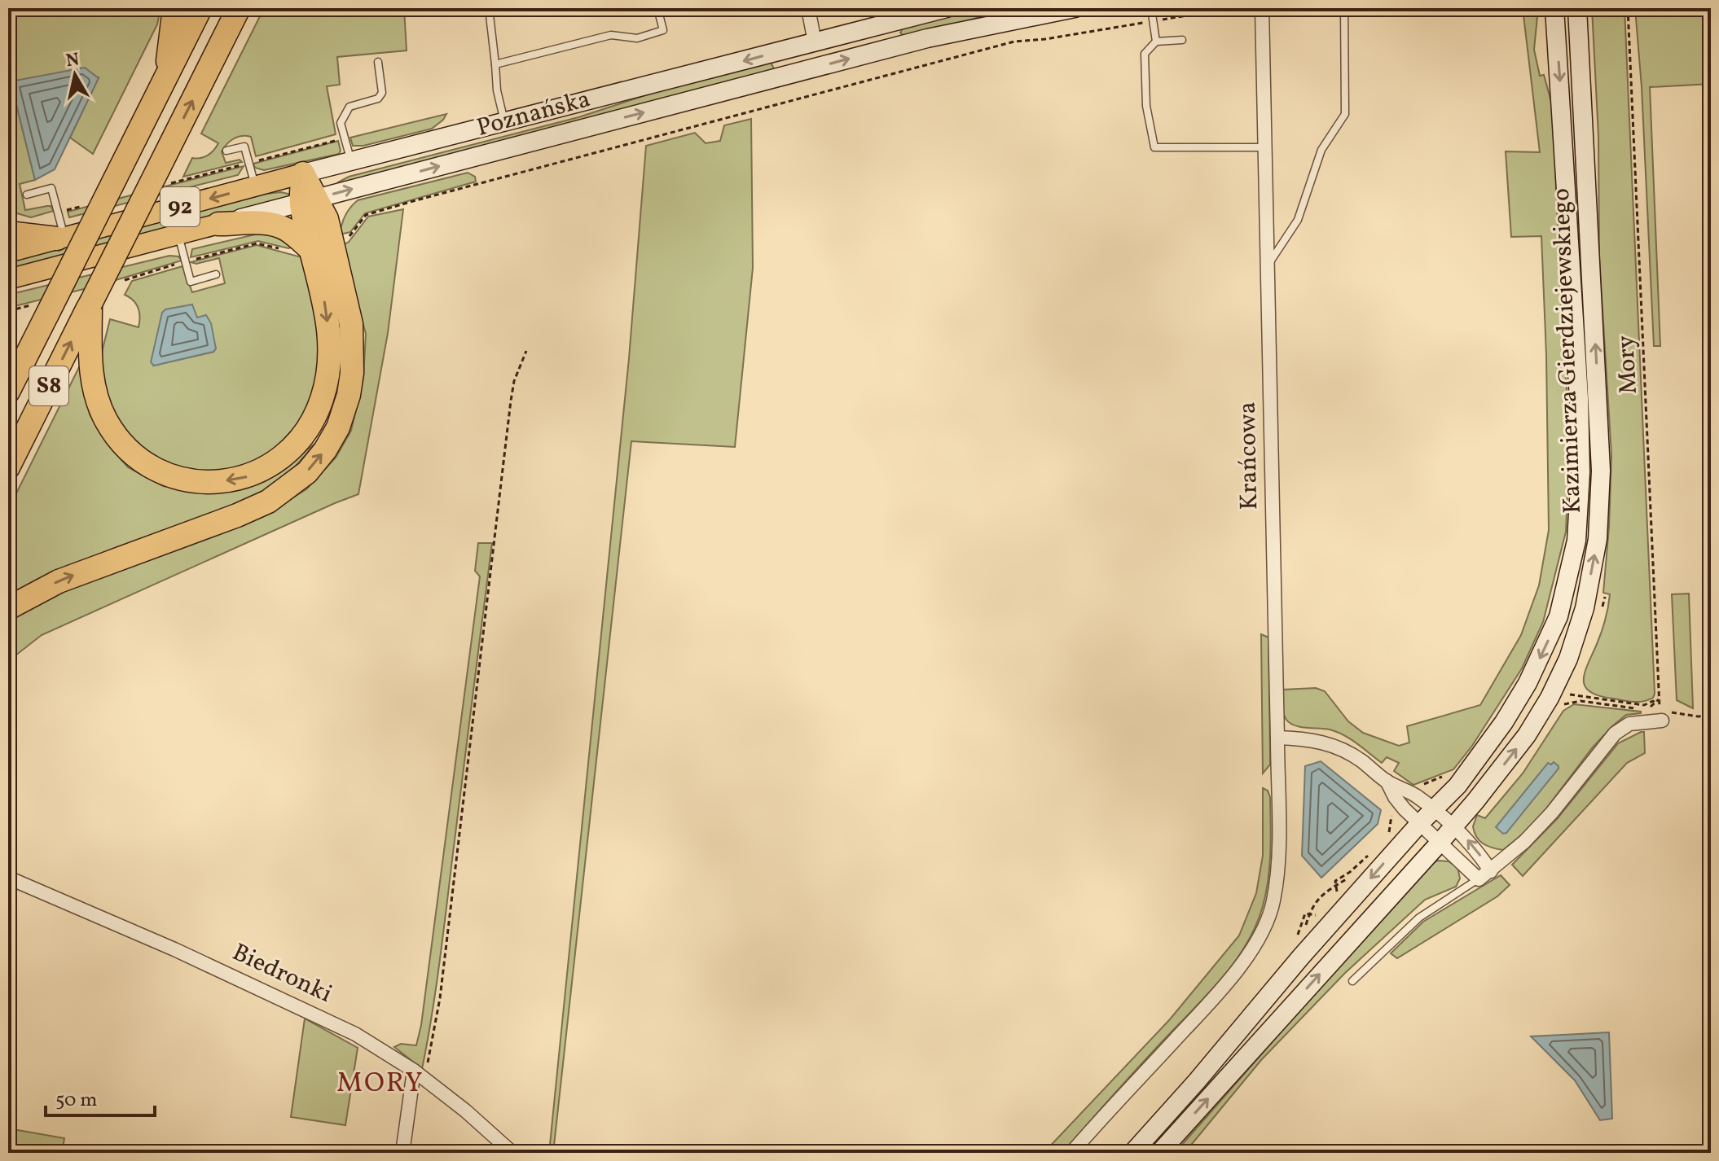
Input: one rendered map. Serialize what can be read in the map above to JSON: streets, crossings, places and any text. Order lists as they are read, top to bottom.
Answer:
{
  "streets": {
    "highway": ["S8"],
    "main road": ["Poznańska", "92"],
    "street": ["Kazimierza Gierdziejewskiego", "Krańcowa", "Biedronki"],
    "path": ["Mory"]
  },
  "districts": ["MORY"],
  "scale_bar": "50 m",
  "north": "top"
}
